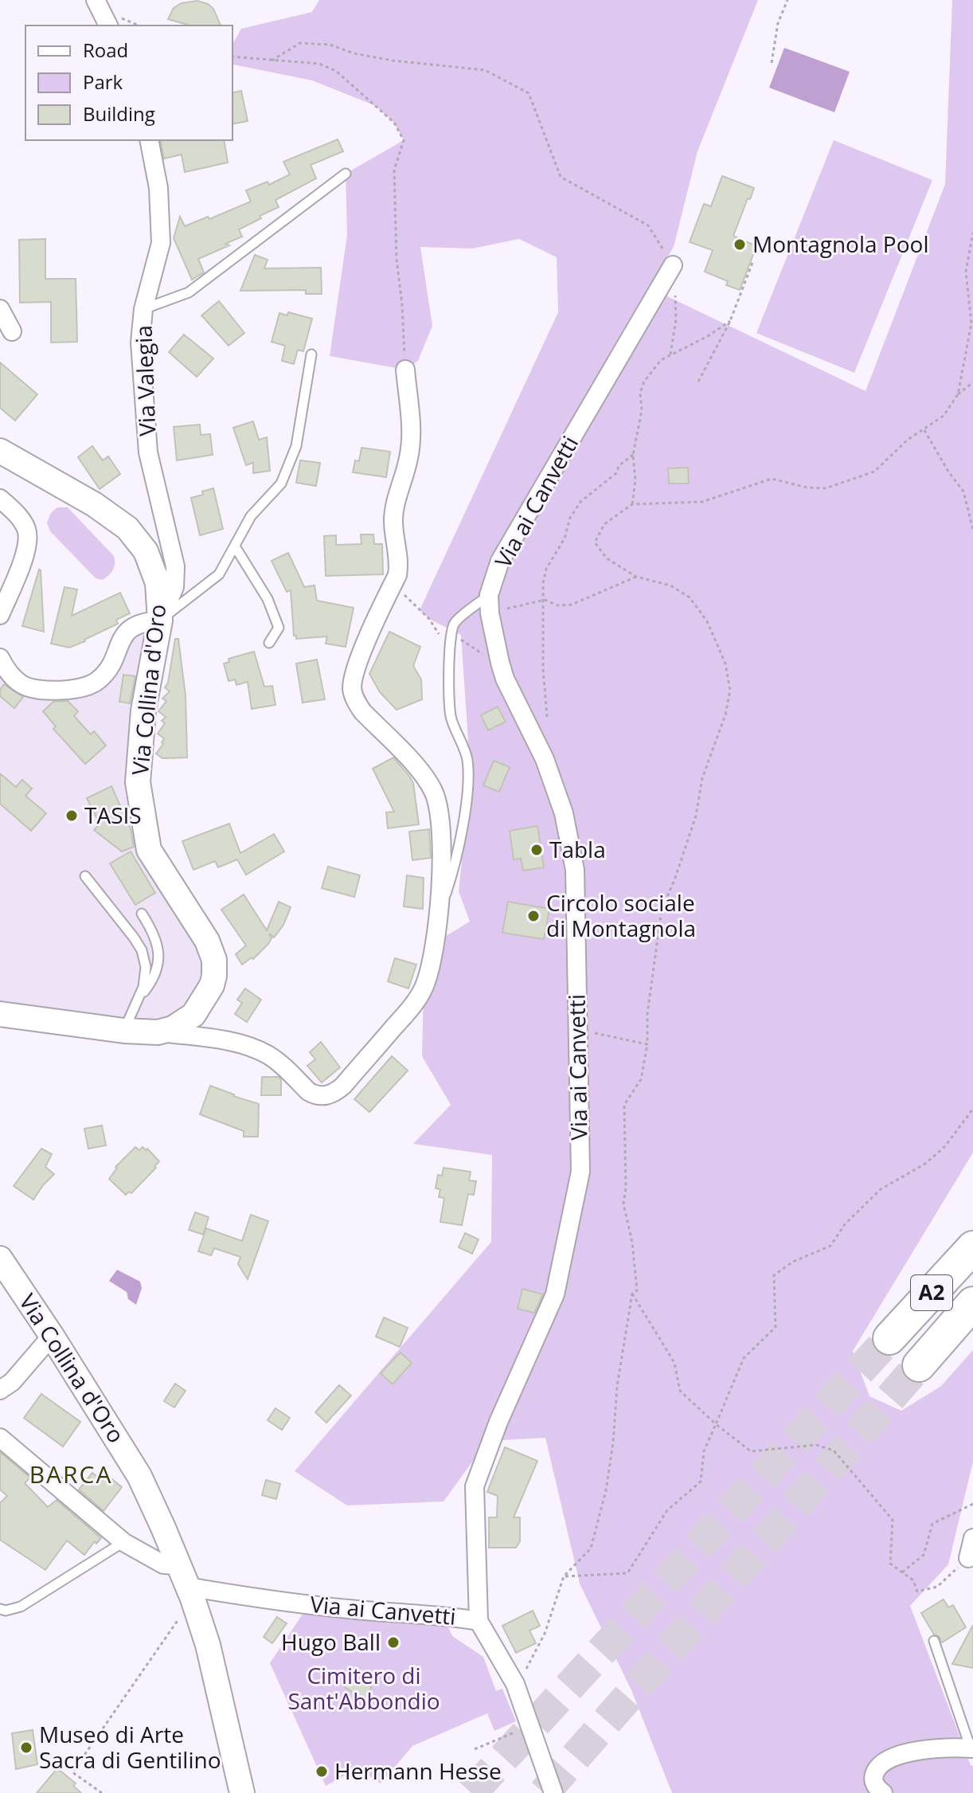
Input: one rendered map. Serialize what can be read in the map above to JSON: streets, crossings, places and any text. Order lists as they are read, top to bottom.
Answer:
{
  "streets": {
    "highway": ["A2"],
    "street": ["Via Valegia", "Via ai Canvetti", "Via Collina d'Oro"]
  },
  "crossings": [
    ["Via Valegia", "Via Collina d'Oro"],
    ["Via ai Canvetti", "Via Collina d'Oro"]
  ],
  "districts": ["BARCA"],
  "parks": ["Cimitero di Sant'Abbondio"],
  "places": [
    "Montagnola Pool",
    "TASIS",
    "Tabla",
    "Circolo sociale di Montagnola",
    "Hugo Ball",
    "Museo di Arte Sacra di Gentilino",
    "Hermann Hesse"
  ],
  "legend": ["Road", "Park", "Building"]
}
